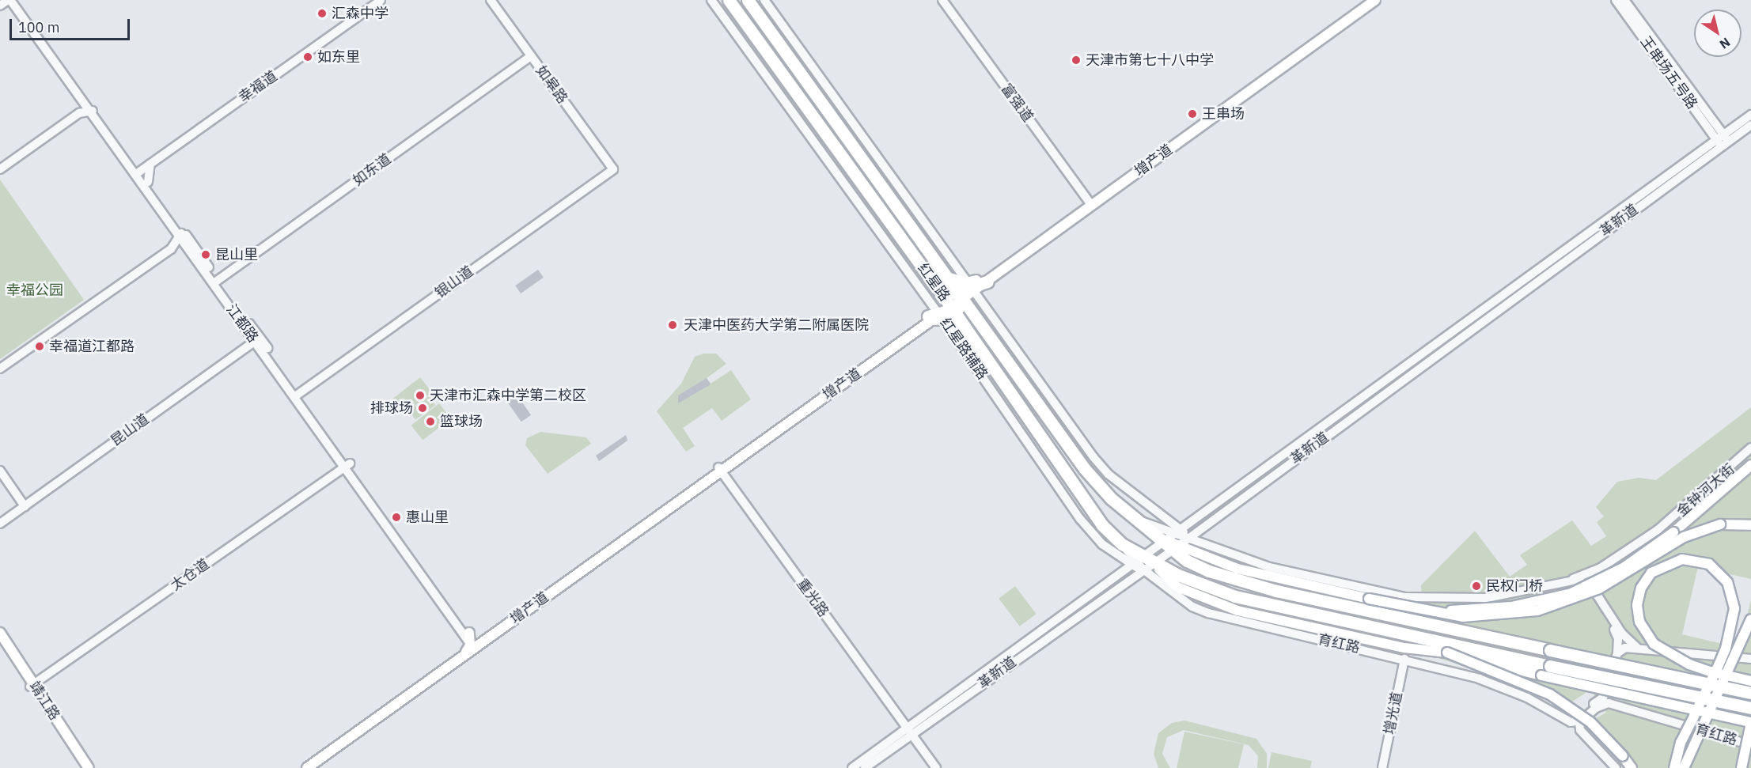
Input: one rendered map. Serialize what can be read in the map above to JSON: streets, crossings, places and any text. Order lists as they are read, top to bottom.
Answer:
{
  "streets": {
    "highway": ["红星路", "育红路"],
    "main road": ["增产道", "靖江路"],
    "street": [
      "王串场五号路",
      "如皋路",
      "幸福道",
      "富强道",
      "如东道",
      "革新道",
      "银山道",
      "江都路",
      "红星路辅路",
      "昆山道",
      "金钟河大街",
      "太仓道",
      "重光路",
      "增光道"
    ]
  },
  "crossings": [
    ["王串场五号路", "革新道"],
    ["如皋路", "如东道"],
    ["如皋路", "银山道"],
    ["幸福道", "江都路"],
    ["富强道", "增产道"],
    ["增产道", "红星路"],
    ["增产道", "江都路"],
    ["增产道", "红星路辅路"],
    ["增产道", "重光路"],
    ["如东道", "江都路"],
    ["革新道", "红星路"],
    ["革新道", "红星路辅路"],
    ["革新道", "重光路"],
    ["革新道", "育红路"],
    ["银山道", "江都路"],
    ["红星路", "红星路辅路"],
    ["红星路", "育红路"],
    ["江都路", "昆山道"],
    ["江都路", "太仓道"],
    ["红星路辅路", "育红路"],
    ["太仓道", "靖江路"],
    ["育红路", "增光道"]
  ],
  "parks": ["幸福公园"],
  "places": [
    "汇森中学",
    "如东里",
    "天津市第七十八中学",
    "王串场",
    "昆山里",
    "天津中医药大学第二附属医院",
    "幸福道江都路",
    "天津市汇森中学第二校区",
    "排球场",
    "篮球场",
    "惠山里",
    "民权门桥"
  ],
  "scale_bar": "100 m",
  "north": "bottom right"
}
